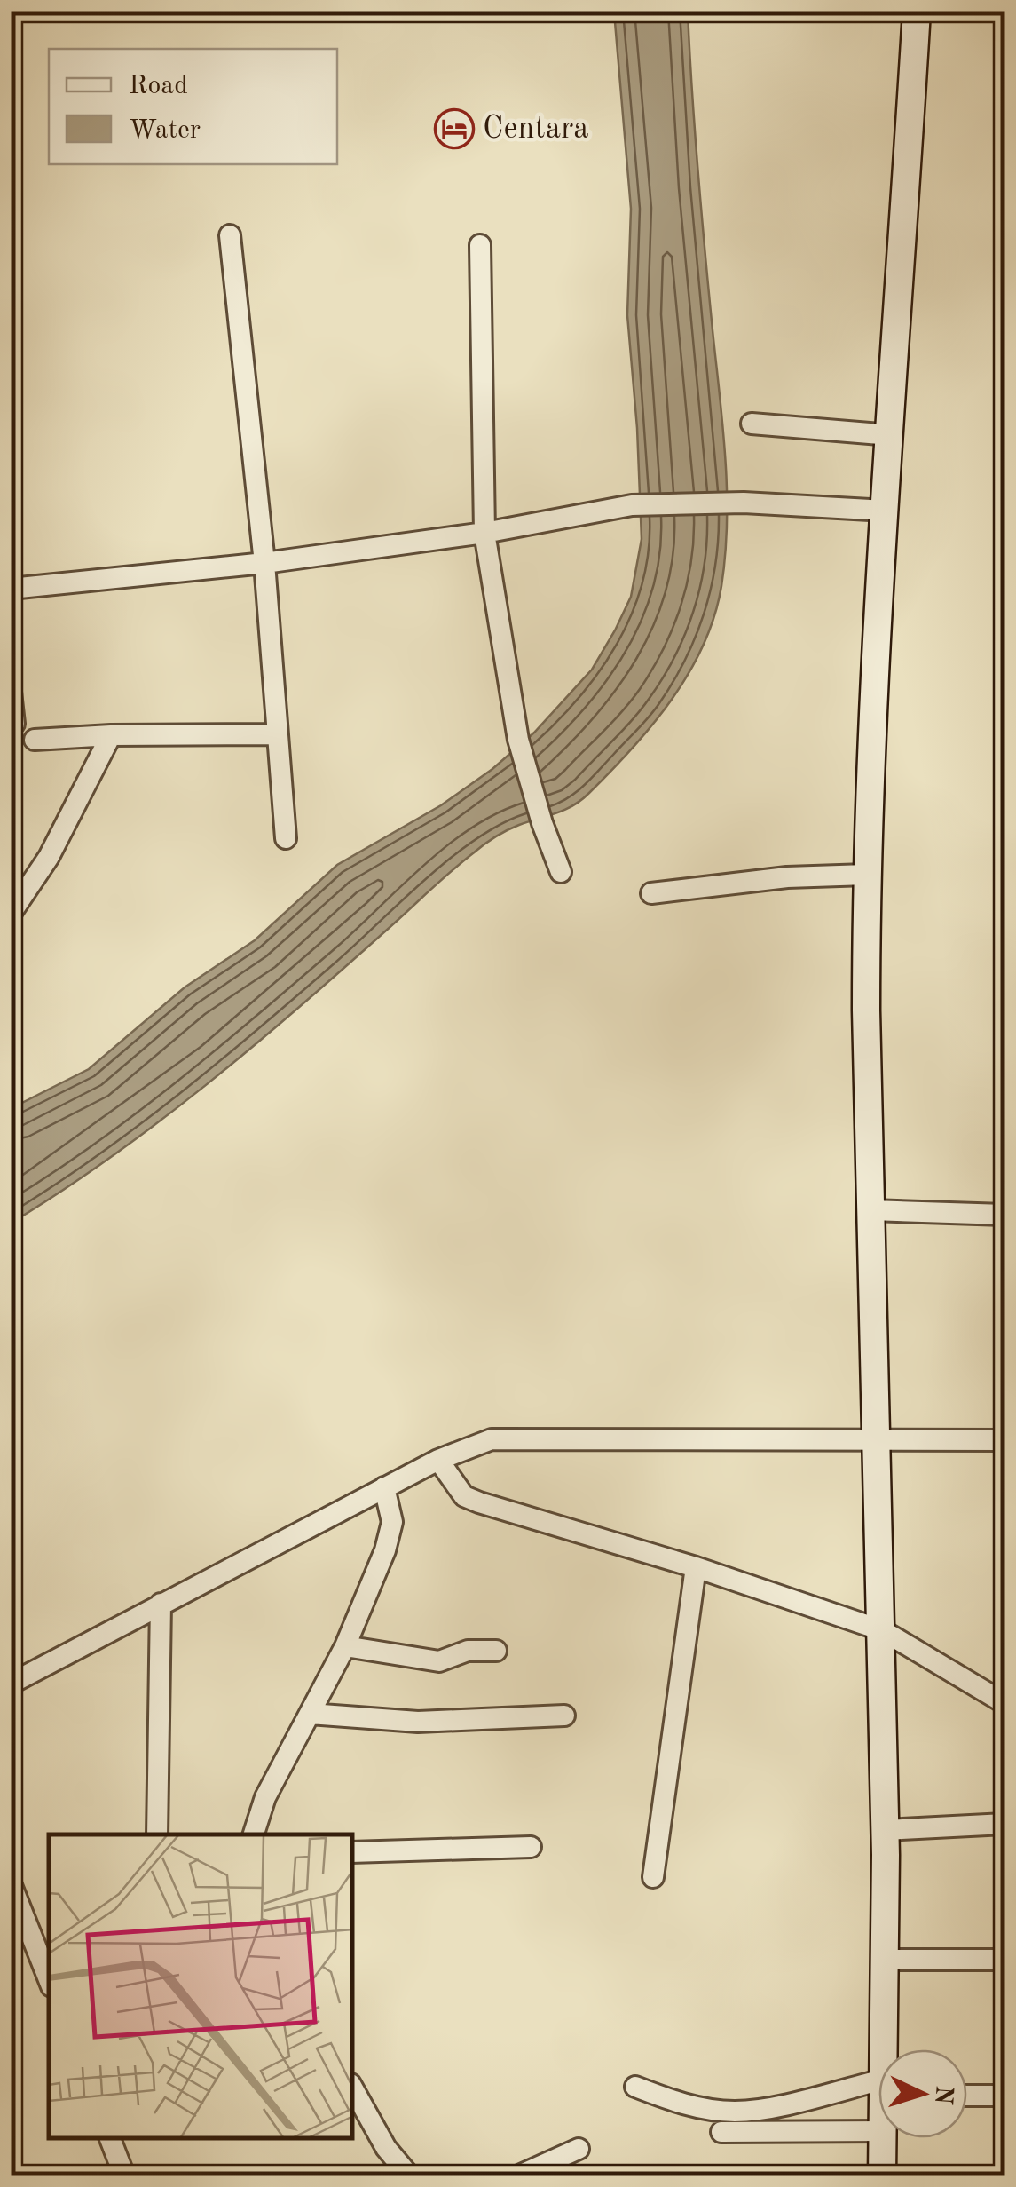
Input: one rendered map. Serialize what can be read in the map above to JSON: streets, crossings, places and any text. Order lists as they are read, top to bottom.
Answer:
{
  "places": {
    "hotel": ["Centara"]
  },
  "legend": ["Road", "Water"],
  "north": "right"
}
